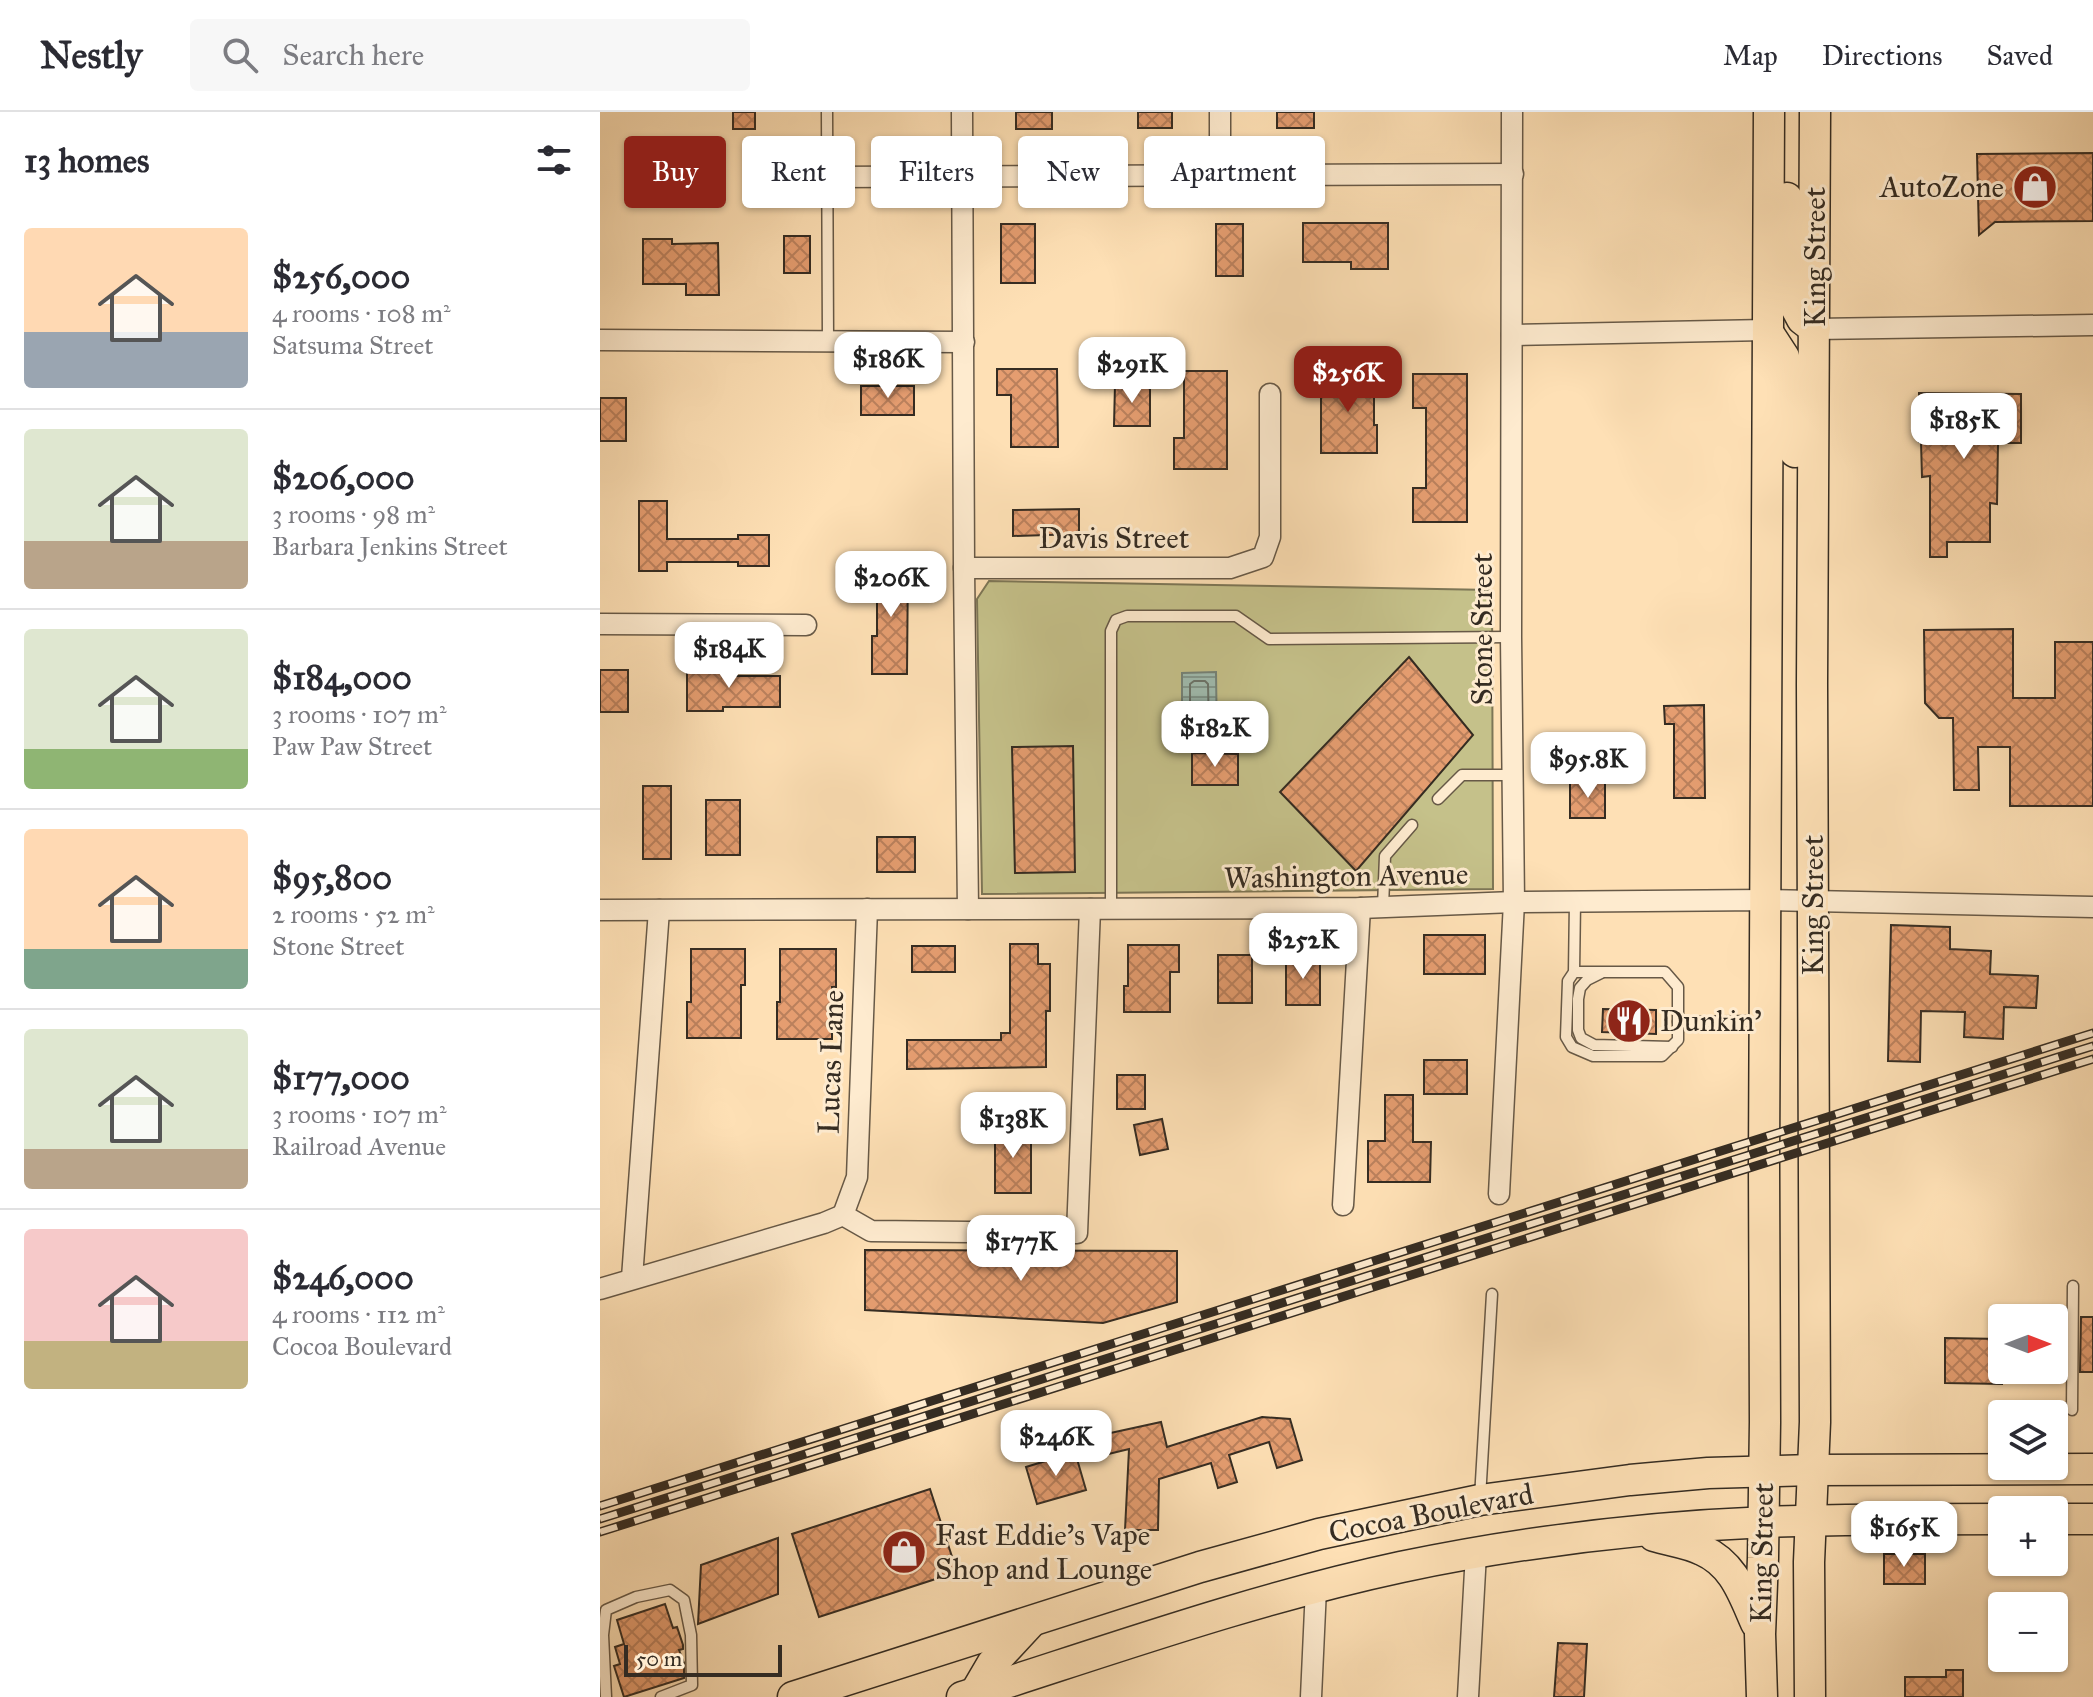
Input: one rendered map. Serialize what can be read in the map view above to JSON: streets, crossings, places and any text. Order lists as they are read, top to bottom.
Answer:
{
  "streets": {
    "main road": ["King Street", "Cocoa Boulevard"],
    "street": [
      "Davis Street",
      "Stone Street",
      "Washington Avenue",
      "Lucas Lane"
    ]
  },
  "crossings": [
    ["King Street", "Washington Avenue"],
    ["King Street", "Cocoa Boulevard"],
    ["Stone Street", "Washington Avenue"],
    ["Washington Avenue", "Lucas Lane"]
  ],
  "places": {
    "shop": ["AutoZone", "Fast Eddie's Vape Shop and Lounge"],
    "restaurant": ["Dunkin'"]
  },
  "scale_bar": "50 m",
  "north": "right",
  "page": {
    "header": "Nestly",
    "search": "Search here",
    "nav": ["Map", "Directions", "Saved"],
    "heading": "13 homes",
    "chip": [
      "Buy",
      "Rent",
      "Filters",
      "New",
      "Apartment"
    ],
    "list": [
      {
        "name": "$256,000",
        "note": "4 rooms · 108 m² · Satsuma Street"
      },
      {
        "name": "$206,000",
        "note": "3 rooms · 98 m² · Barbara Jenkins Street"
      },
      {
        "name": "$184,000",
        "note": "3 rooms · 107 m² · Paw Paw Street"
      },
      {
        "name": "$95,800",
        "note": "2 rooms · 52 m² · Stone Street"
      },
      {
        "name": "$177,000",
        "note": "3 rooms · 107 m² · Railroad Avenue"
      },
      {
        "name": "$246,000",
        "note": "4 rooms · 112 m² · Cocoa Boulevard"
      }
    ],
    "price": [
      "$186K",
      "$291K",
      "$256K",
      "$185K",
      "$206K",
      "$184K",
      "$182K",
      "$95.8K",
      "$252K",
      "$138K",
      "$177K",
      "$246K",
      "$165K"
    ],
    "map_buttons": ["+", "−"],
    "scale": "50 m"
  }
}
